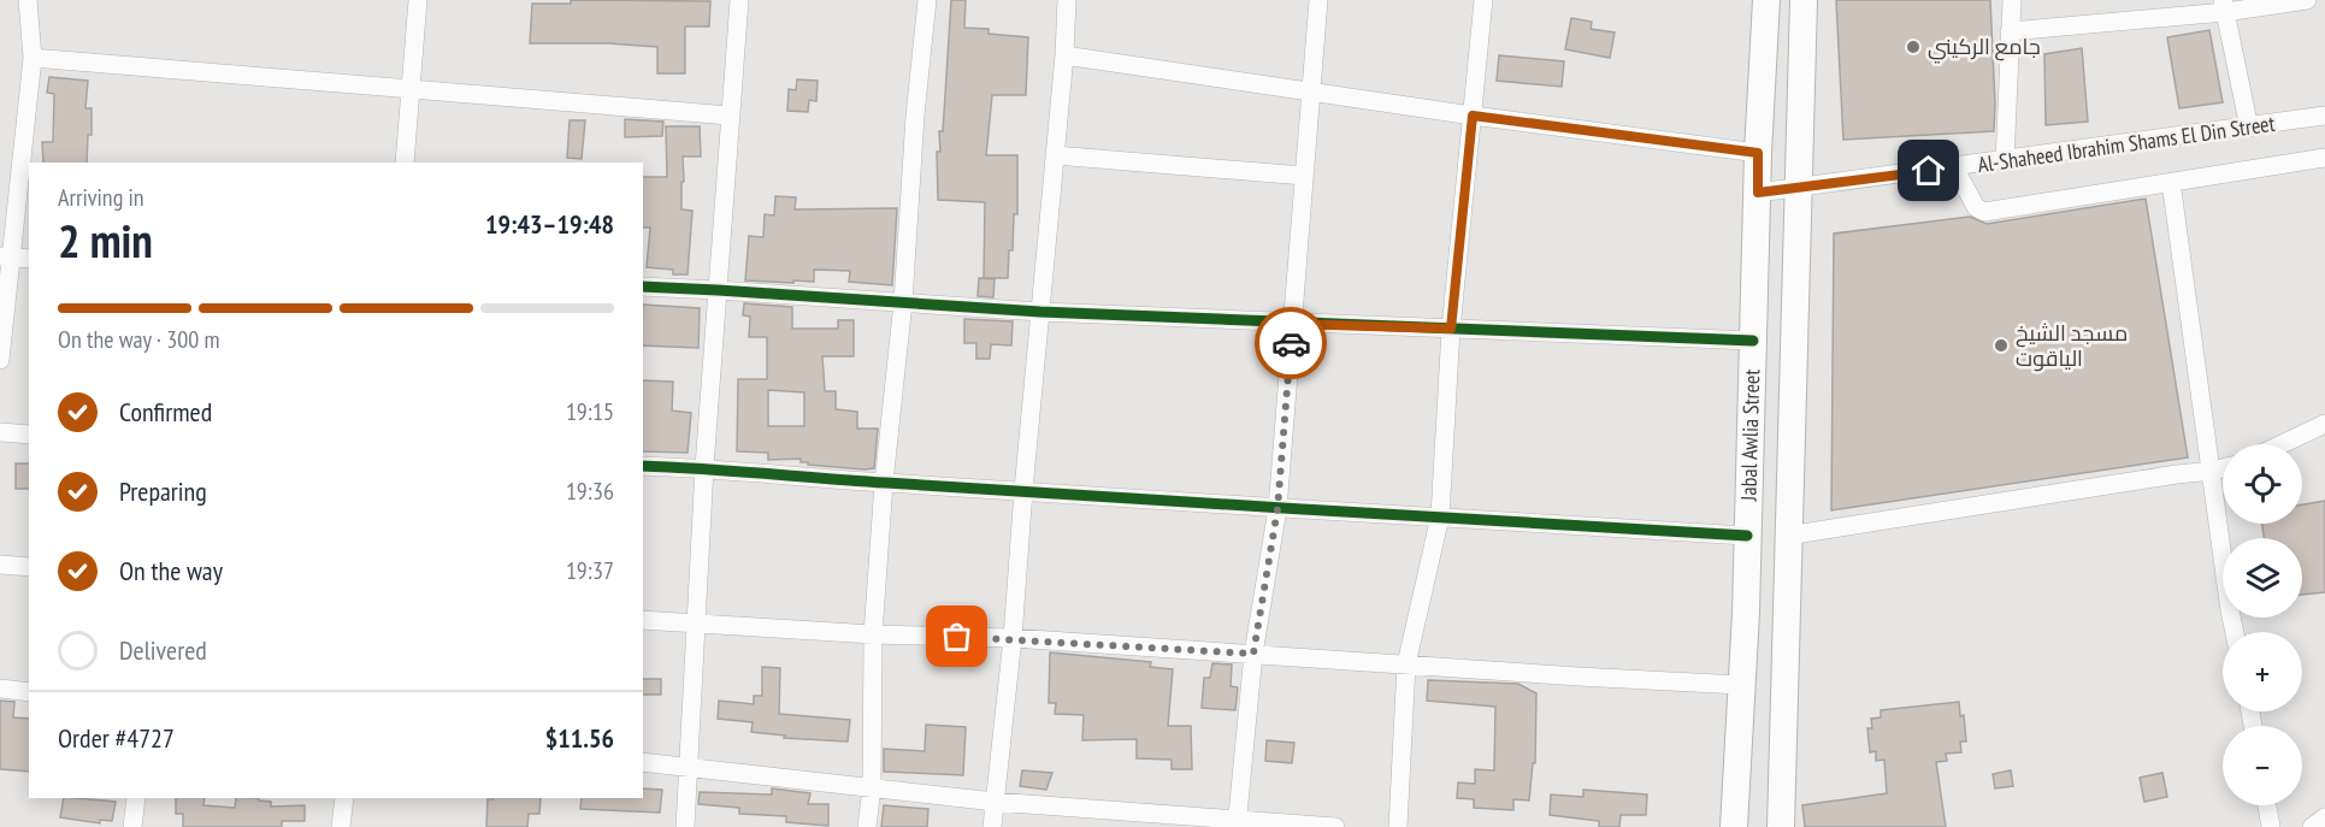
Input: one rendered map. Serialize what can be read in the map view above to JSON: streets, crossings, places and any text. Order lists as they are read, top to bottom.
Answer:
{
  "streets": {
    "main road": ["Jabal Awlia Street"],
    "street": ["Al-Shaheed Ibrahim Shams El Din Street"]
  },
  "crossings": [
    ["Al-Shaheed Ibrahim Shams El Din Street", "Jabal Awlia Street"]
  ],
  "places": ["جامع الركيني", "مسجد الشيخ الياقوت"],
  "page": {
    "heading": ["2 min", "Arriving in", "19:43–19:48"],
    "panel": ["Order #4727", "$11.56"],
    "bar": "On the way · 300 m",
    "list": [
      ["Confirmed", "19:15"],
      ["Preparing", "19:36"],
      ["On the way", "19:37"],
      "Delivered"
    ],
    "map_buttons": ["+", "−"]
  }
}
